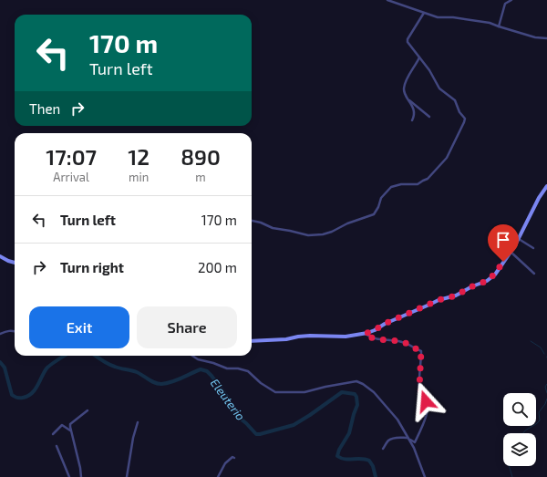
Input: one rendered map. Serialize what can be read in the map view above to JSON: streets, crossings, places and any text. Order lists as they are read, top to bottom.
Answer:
{
  "water": ["Eleuterio"],
  "page": {
    "turn": ["170 m", "Turn left"],
    "then": "Then",
    "eta": [
      "17:07",
      "Arrival",
      "12",
      "min",
      "890",
      "m"
    ],
    "list": [
      {
        "name": "Turn left",
        "value": "170 m"
      },
      {
        "name": "Turn right",
        "value": "200 m"
      }
    ],
    "buttons": ["Exit", "Share"]
  }
}
